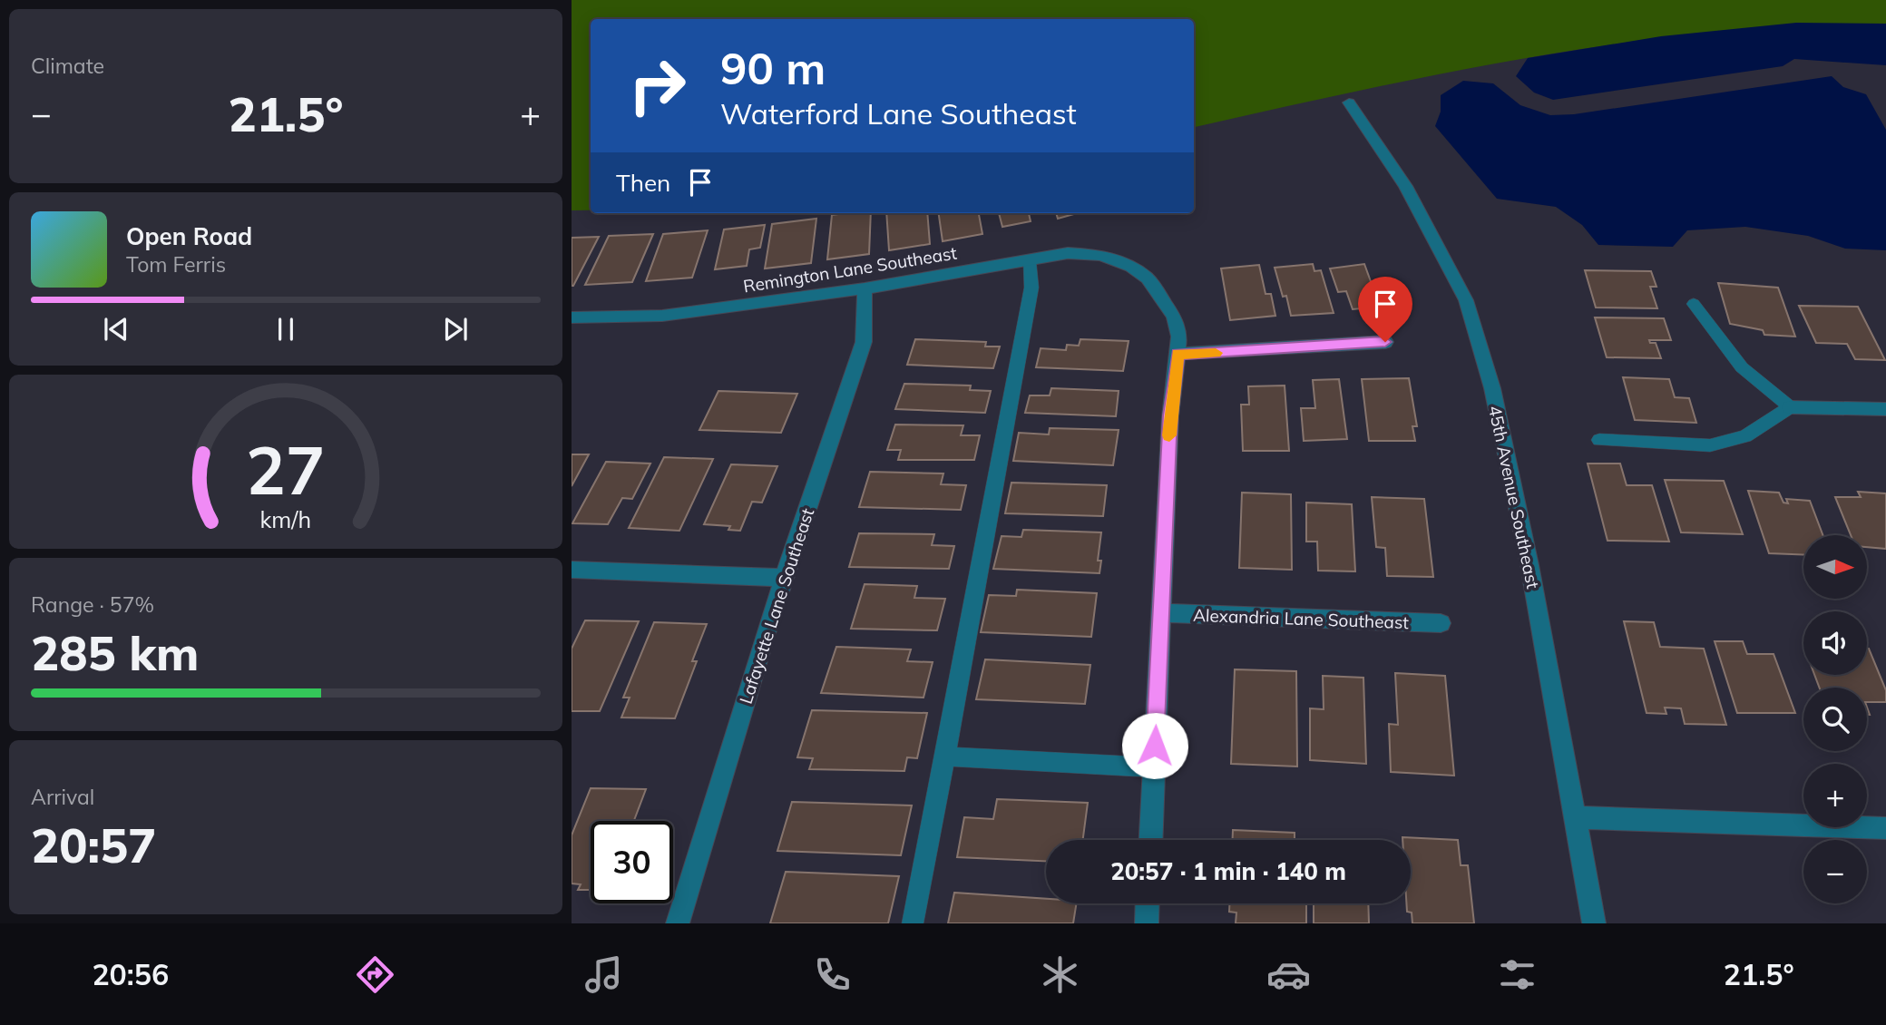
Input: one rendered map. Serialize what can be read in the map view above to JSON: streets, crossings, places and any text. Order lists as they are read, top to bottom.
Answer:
{
  "streets": {
    "street": [
      "Remington Lane Southeast",
      "45th Avenue Southeast",
      "Lafayette Lane Southeast",
      "Alexandria Lane Southeast"
    ]
  },
  "crossings": [
    ["Remington Lane Southeast", "Lafayette Lane Southeast"]
  ],
  "north": "right",
  "page": {
    "tile": [
      "Climate",
      ["Range · 57%", "285 km"],
      ["Arrival", "20:57"]
    ],
    "turn": ["90 m", "Waterford Lane Southeast"],
    "heat": ["−", "21.5°", "+"],
    "then": "Then",
    "song": ["Open Road", "Tom Ferris"],
    "map_buttons": ["+", "−"],
    "limit": "30",
    "trip": "20:57 · 1 min · 140 m",
    "tabs": ["20:56", "21.5°"],
    "gauge": ["27", "km/h"]
  }
}
